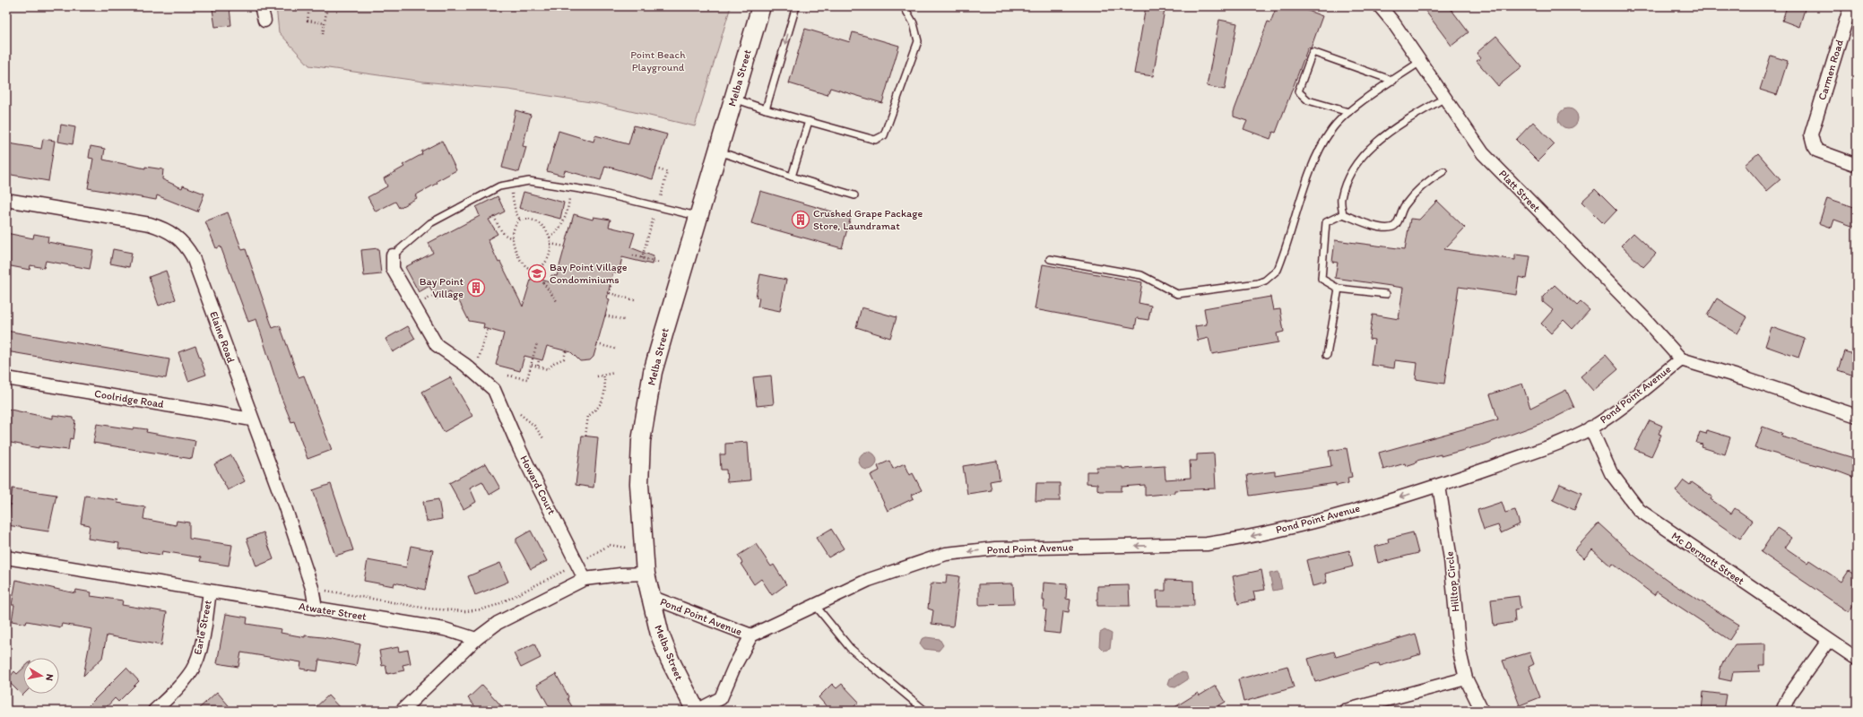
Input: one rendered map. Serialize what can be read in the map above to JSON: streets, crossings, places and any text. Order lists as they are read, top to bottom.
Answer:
{
  "streets": {
    "main road": ["Melba Street"],
    "street": [
      "Carmen Road",
      "Platt Street",
      "Elaine Road",
      "Pond Point Avenue",
      "Coolridge Road",
      "Howard Court",
      "Mc Dermott Street",
      "Hilltop Circle",
      "Atwater Street",
      "Earle Street"
    ]
  },
  "crossings": [
    ["Melba Street", "Pond Point Avenue"],
    ["Platt Street", "Pond Point Avenue"],
    ["Elaine Road", "Coolridge Road"],
    ["Elaine Road", "Atwater Street"],
    ["Pond Point Avenue", "Mc Dermott Street"],
    ["Pond Point Avenue", "Hilltop Circle"],
    ["Atwater Street", "Earle Street"]
  ],
  "one_way": ["Pond Point Avenue"],
  "parks": ["Point Beach Playground"],
  "places": {
    "building": ["Crushed Grape Package Store, Laundramat", "Bay Point Village"],
    "school or university": ["Bay Point Village Condominiums"]
  },
  "north": "right"
}
